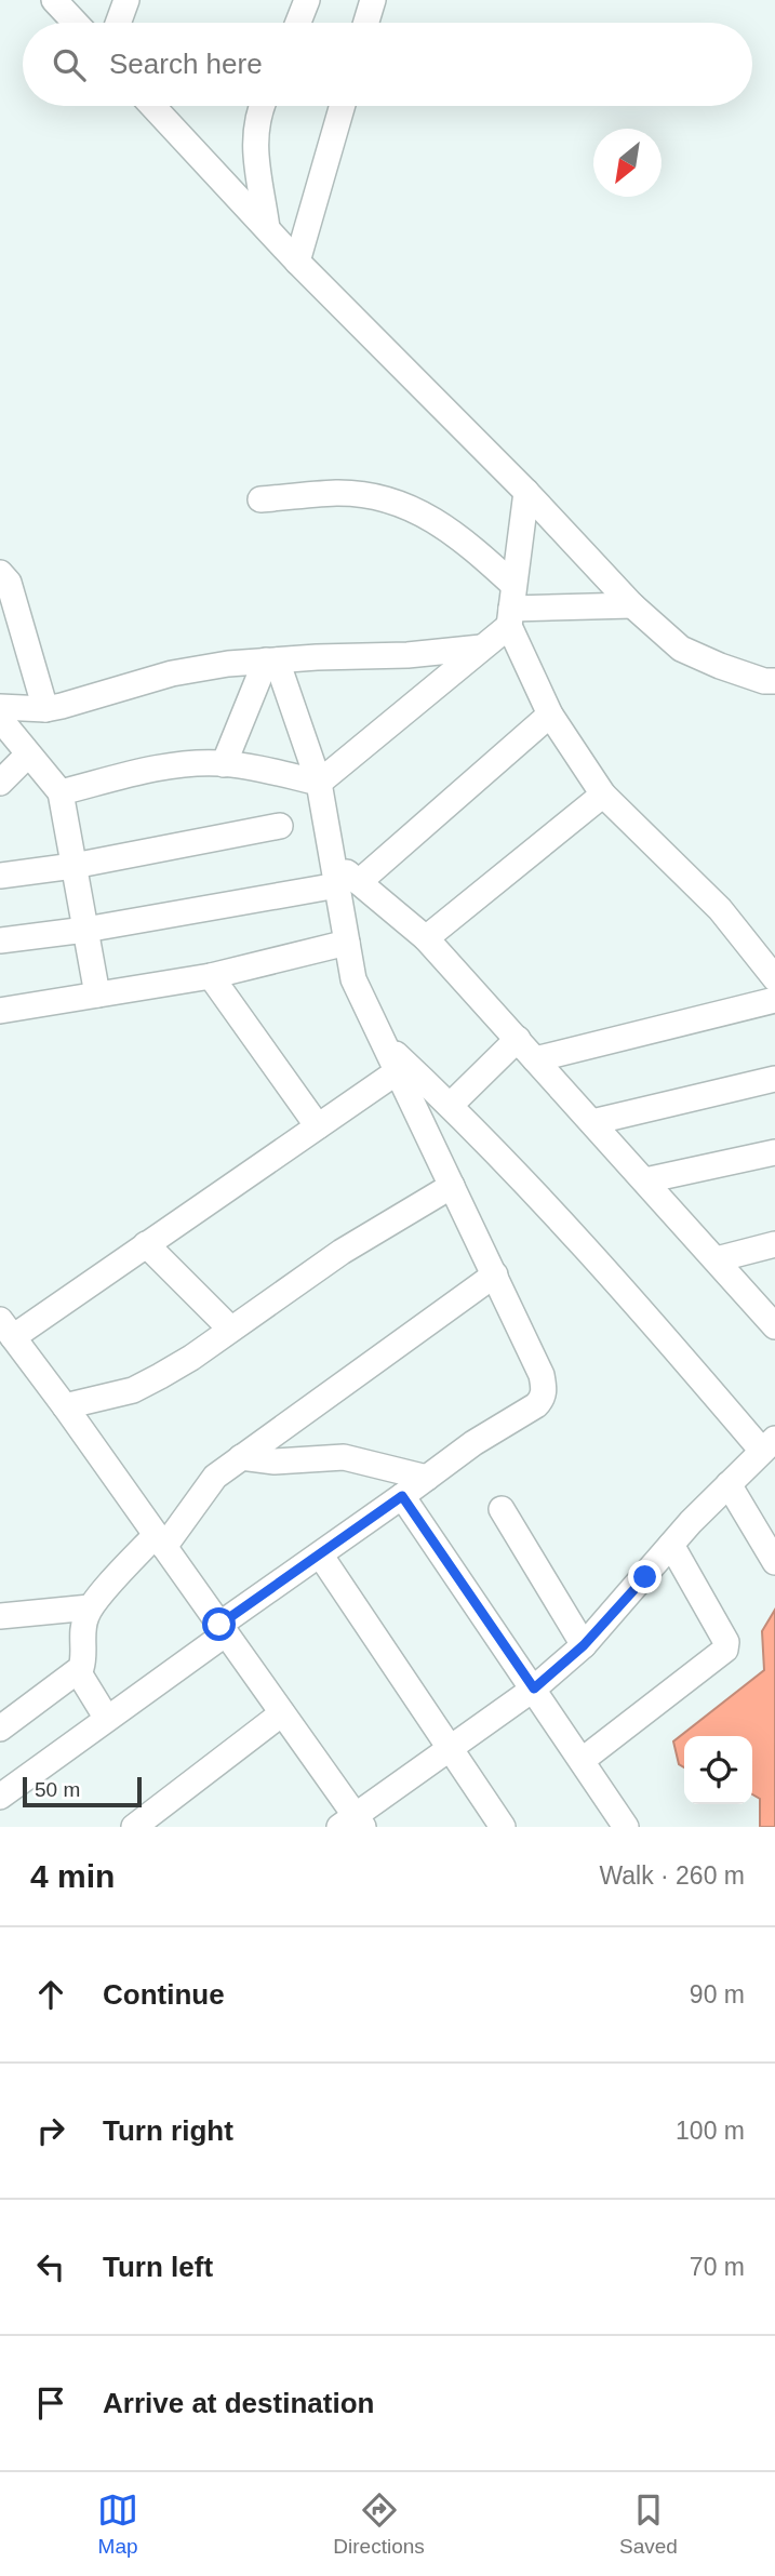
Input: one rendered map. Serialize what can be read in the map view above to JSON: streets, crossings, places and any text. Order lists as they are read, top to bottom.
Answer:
{
  "scale_bar": "50 m",
  "north": "bottom left",
  "page": {
    "search": "Search here",
    "scale": "50 m",
    "heading": ["4 min", "Walk · 260 m"],
    "list": [
      ["Continue", "90 m"],
      ["Turn right", "100 m"],
      ["Turn left", "70 m"],
      "Arrive at destination"
    ],
    "nav": ["Map", "Directions", "Saved"]
  }
}
